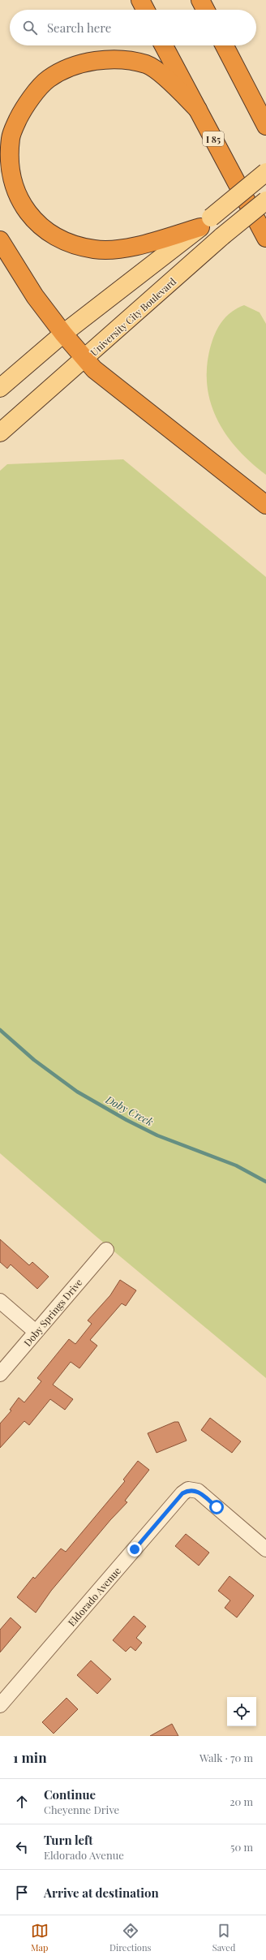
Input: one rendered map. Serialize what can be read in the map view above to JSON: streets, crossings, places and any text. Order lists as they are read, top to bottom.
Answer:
{
  "streets": {
    "highway": ["I 85"],
    "main road": ["University City Boulevard"],
    "street": ["Doby Springs Drive", "Eldorado Avenue"]
  },
  "water": ["Doby Creek"],
  "page": {
    "search": "Search here",
    "heading": ["1 min", "Walk · 70 m"],
    "list": [
      ["Continue", "Cheyenne Drive", "20 m"],
      ["Turn left", "Eldorado Avenue", "50 m"],
      "Arrive at destination"
    ],
    "nav": ["Map", "Directions", "Saved"]
  }
}
